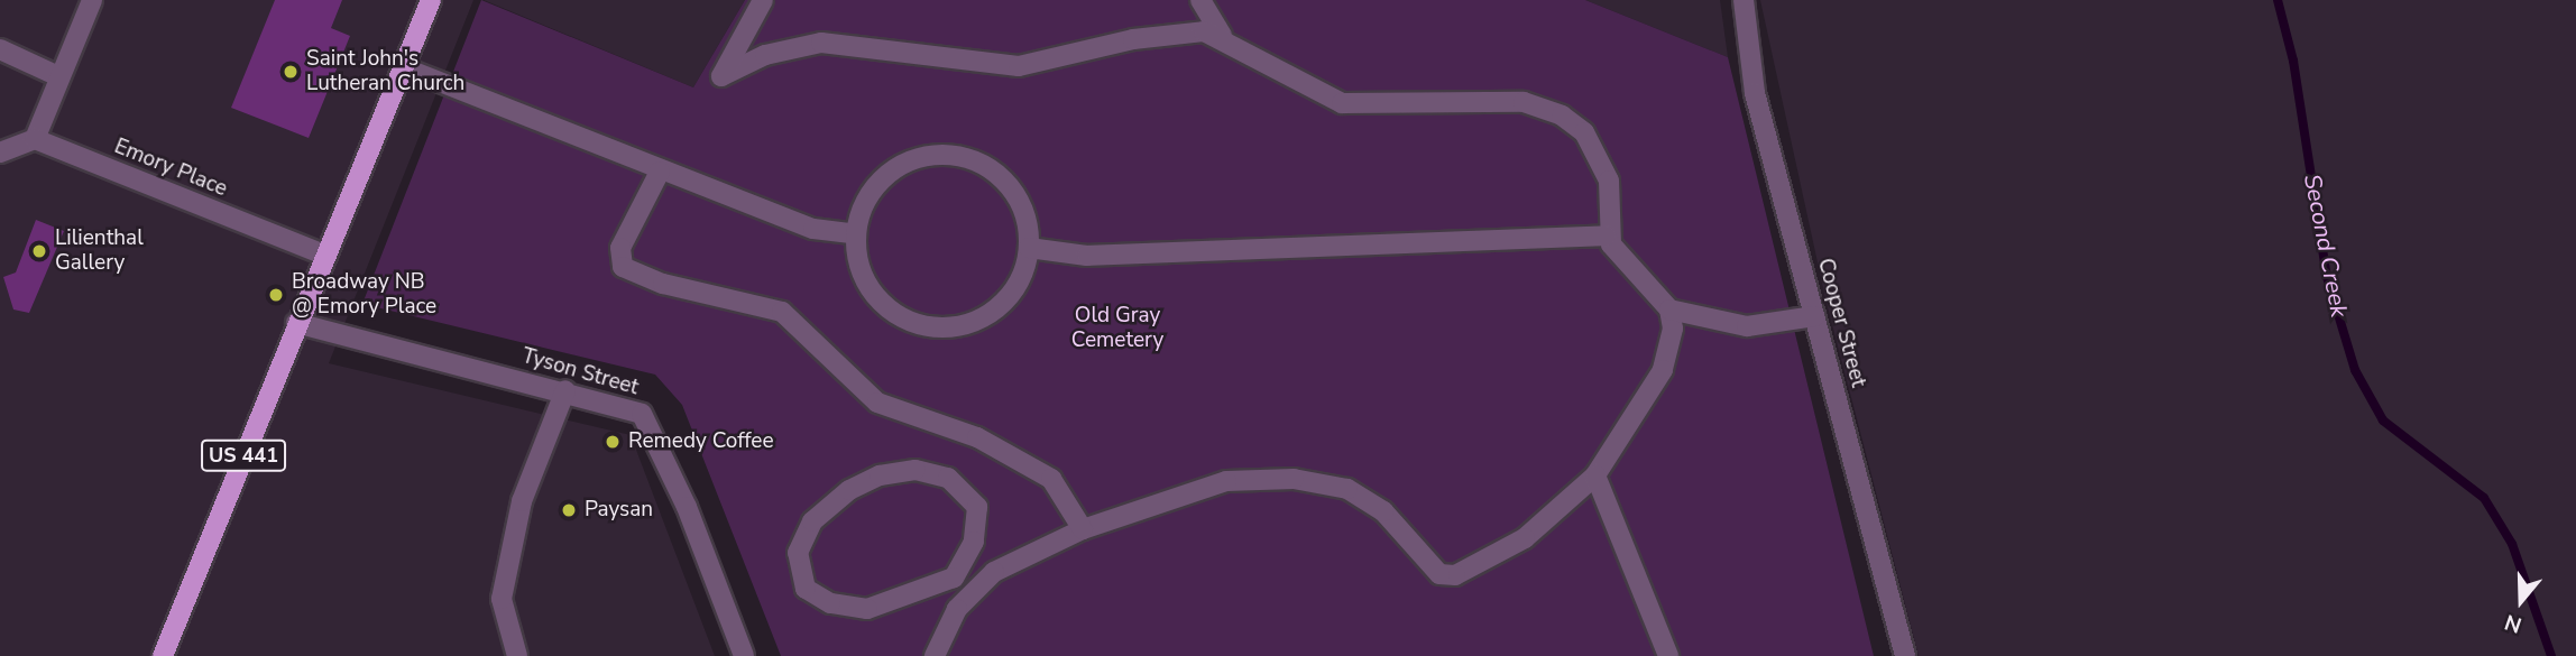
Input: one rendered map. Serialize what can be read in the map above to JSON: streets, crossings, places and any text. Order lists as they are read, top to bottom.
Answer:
{
  "streets": {
    "main road": ["US 441"],
    "street": ["Emory Place", "Cooper Street", "Tyson Street"]
  },
  "crossings": [
    ["Emory Place", "US 441"],
    ["Tyson Street", "US 441"]
  ],
  "water": ["Second Creek"],
  "parks": ["Old Gray Cemetery"],
  "places": [
    "Saint John's Lutheran Church",
    "Lilienthal Gallery",
    "Broadway NB @ Emory Place",
    "Remedy Coffee",
    "Paysan"
  ],
  "north": "bottom"
}
